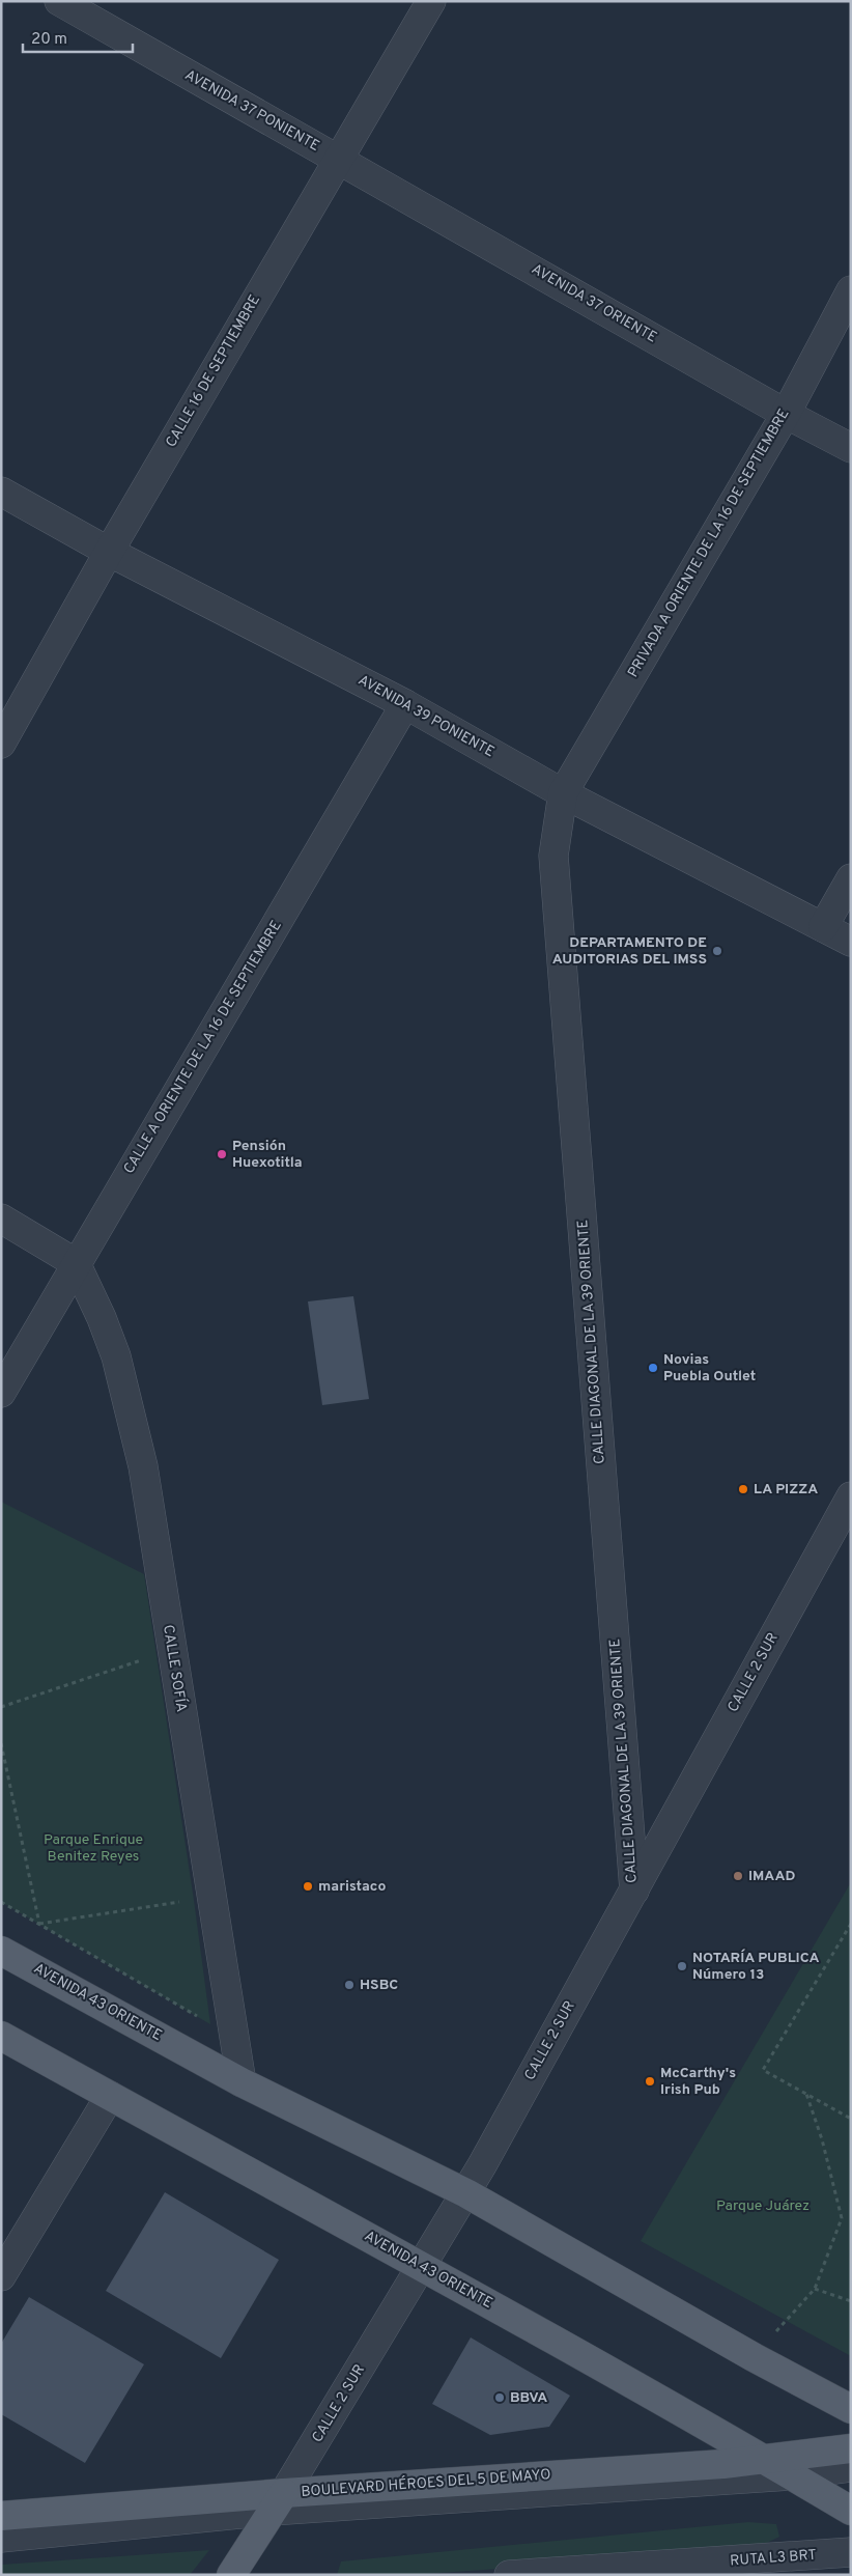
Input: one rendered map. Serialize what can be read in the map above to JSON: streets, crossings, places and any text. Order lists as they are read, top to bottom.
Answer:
{
  "streets": {
    "main road": ["CALLE 2 SUR", "AVENIDA 43 ORIENTE", "BOULEVARD HÉROES DEL 5 DE MAYO"],
    "street": [
      "AVENIDA 37 PONIENTE",
      "AVENIDA 37 ORIENTE",
      "CALLE 16 DE SEPTIEMBRE",
      "PRIVADA A ORIENTE DE LA 16 DE SEPTIEMBRE",
      "AVENIDA 39 PONIENTE",
      "CALLE A ORIENTE DE LA 16 DE SEPTIEMBRE",
      "CALLE DIAGONAL DE LA 39 ORIENTE",
      "CALLE SOFÍA",
      "RUTA L3 BRT"
    ]
  },
  "crossings": [
    ["AVENIDA 37 PONIENTE", "AVENIDA 37 ORIENTE"],
    ["AVENIDA 37 PONIENTE", "CALLE 16 DE SEPTIEMBRE"],
    ["AVENIDA 37 ORIENTE", "CALLE 16 DE SEPTIEMBRE"],
    ["AVENIDA 37 ORIENTE", "PRIVADA A ORIENTE DE LA 16 DE SEPTIEMBRE"],
    ["CALLE 16 DE SEPTIEMBRE", "AVENIDA 39 PONIENTE"],
    ["PRIVADA A ORIENTE DE LA 16 DE SEPTIEMBRE", "AVENIDA 39 PONIENTE"],
    ["PRIVADA A ORIENTE DE LA 16 DE SEPTIEMBRE", "CALLE DIAGONAL DE LA 39 ORIENTE"],
    ["AVENIDA 39 PONIENTE", "CALLE A ORIENTE DE LA 16 DE SEPTIEMBRE"],
    ["AVENIDA 39 PONIENTE", "CALLE DIAGONAL DE LA 39 ORIENTE"],
    ["CALLE A ORIENTE DE LA 16 DE SEPTIEMBRE", "CALLE SOFÍA"],
    ["CALLE DIAGONAL DE LA 39 ORIENTE", "CALLE 2 SUR"],
    ["CALLE SOFÍA", "AVENIDA 43 ORIENTE"],
    ["CALLE 2 SUR", "AVENIDA 43 ORIENTE"],
    ["CALLE 2 SUR", "BOULEVARD HÉROES DEL 5 DE MAYO"],
    ["AVENIDA 43 ORIENTE", "BOULEVARD HÉROES DEL 5 DE MAYO"]
  ],
  "parks": ["Parque Enrique Benitez Reyes", "Parque Juárez"],
  "places": [
    "DEPARTAMENTO DE AUDITORIAS DEL IMSS",
    "Pensión Huexotitla",
    "Novias Puebla Outlet",
    "LA PIZZA",
    "IMAAD",
    "maristaco",
    "NOTARÍA PUBLICA Número 13",
    "HSBC",
    "McCarthy's Irish Pub",
    "BBVA"
  ],
  "scale_bar": "20 m"
}
